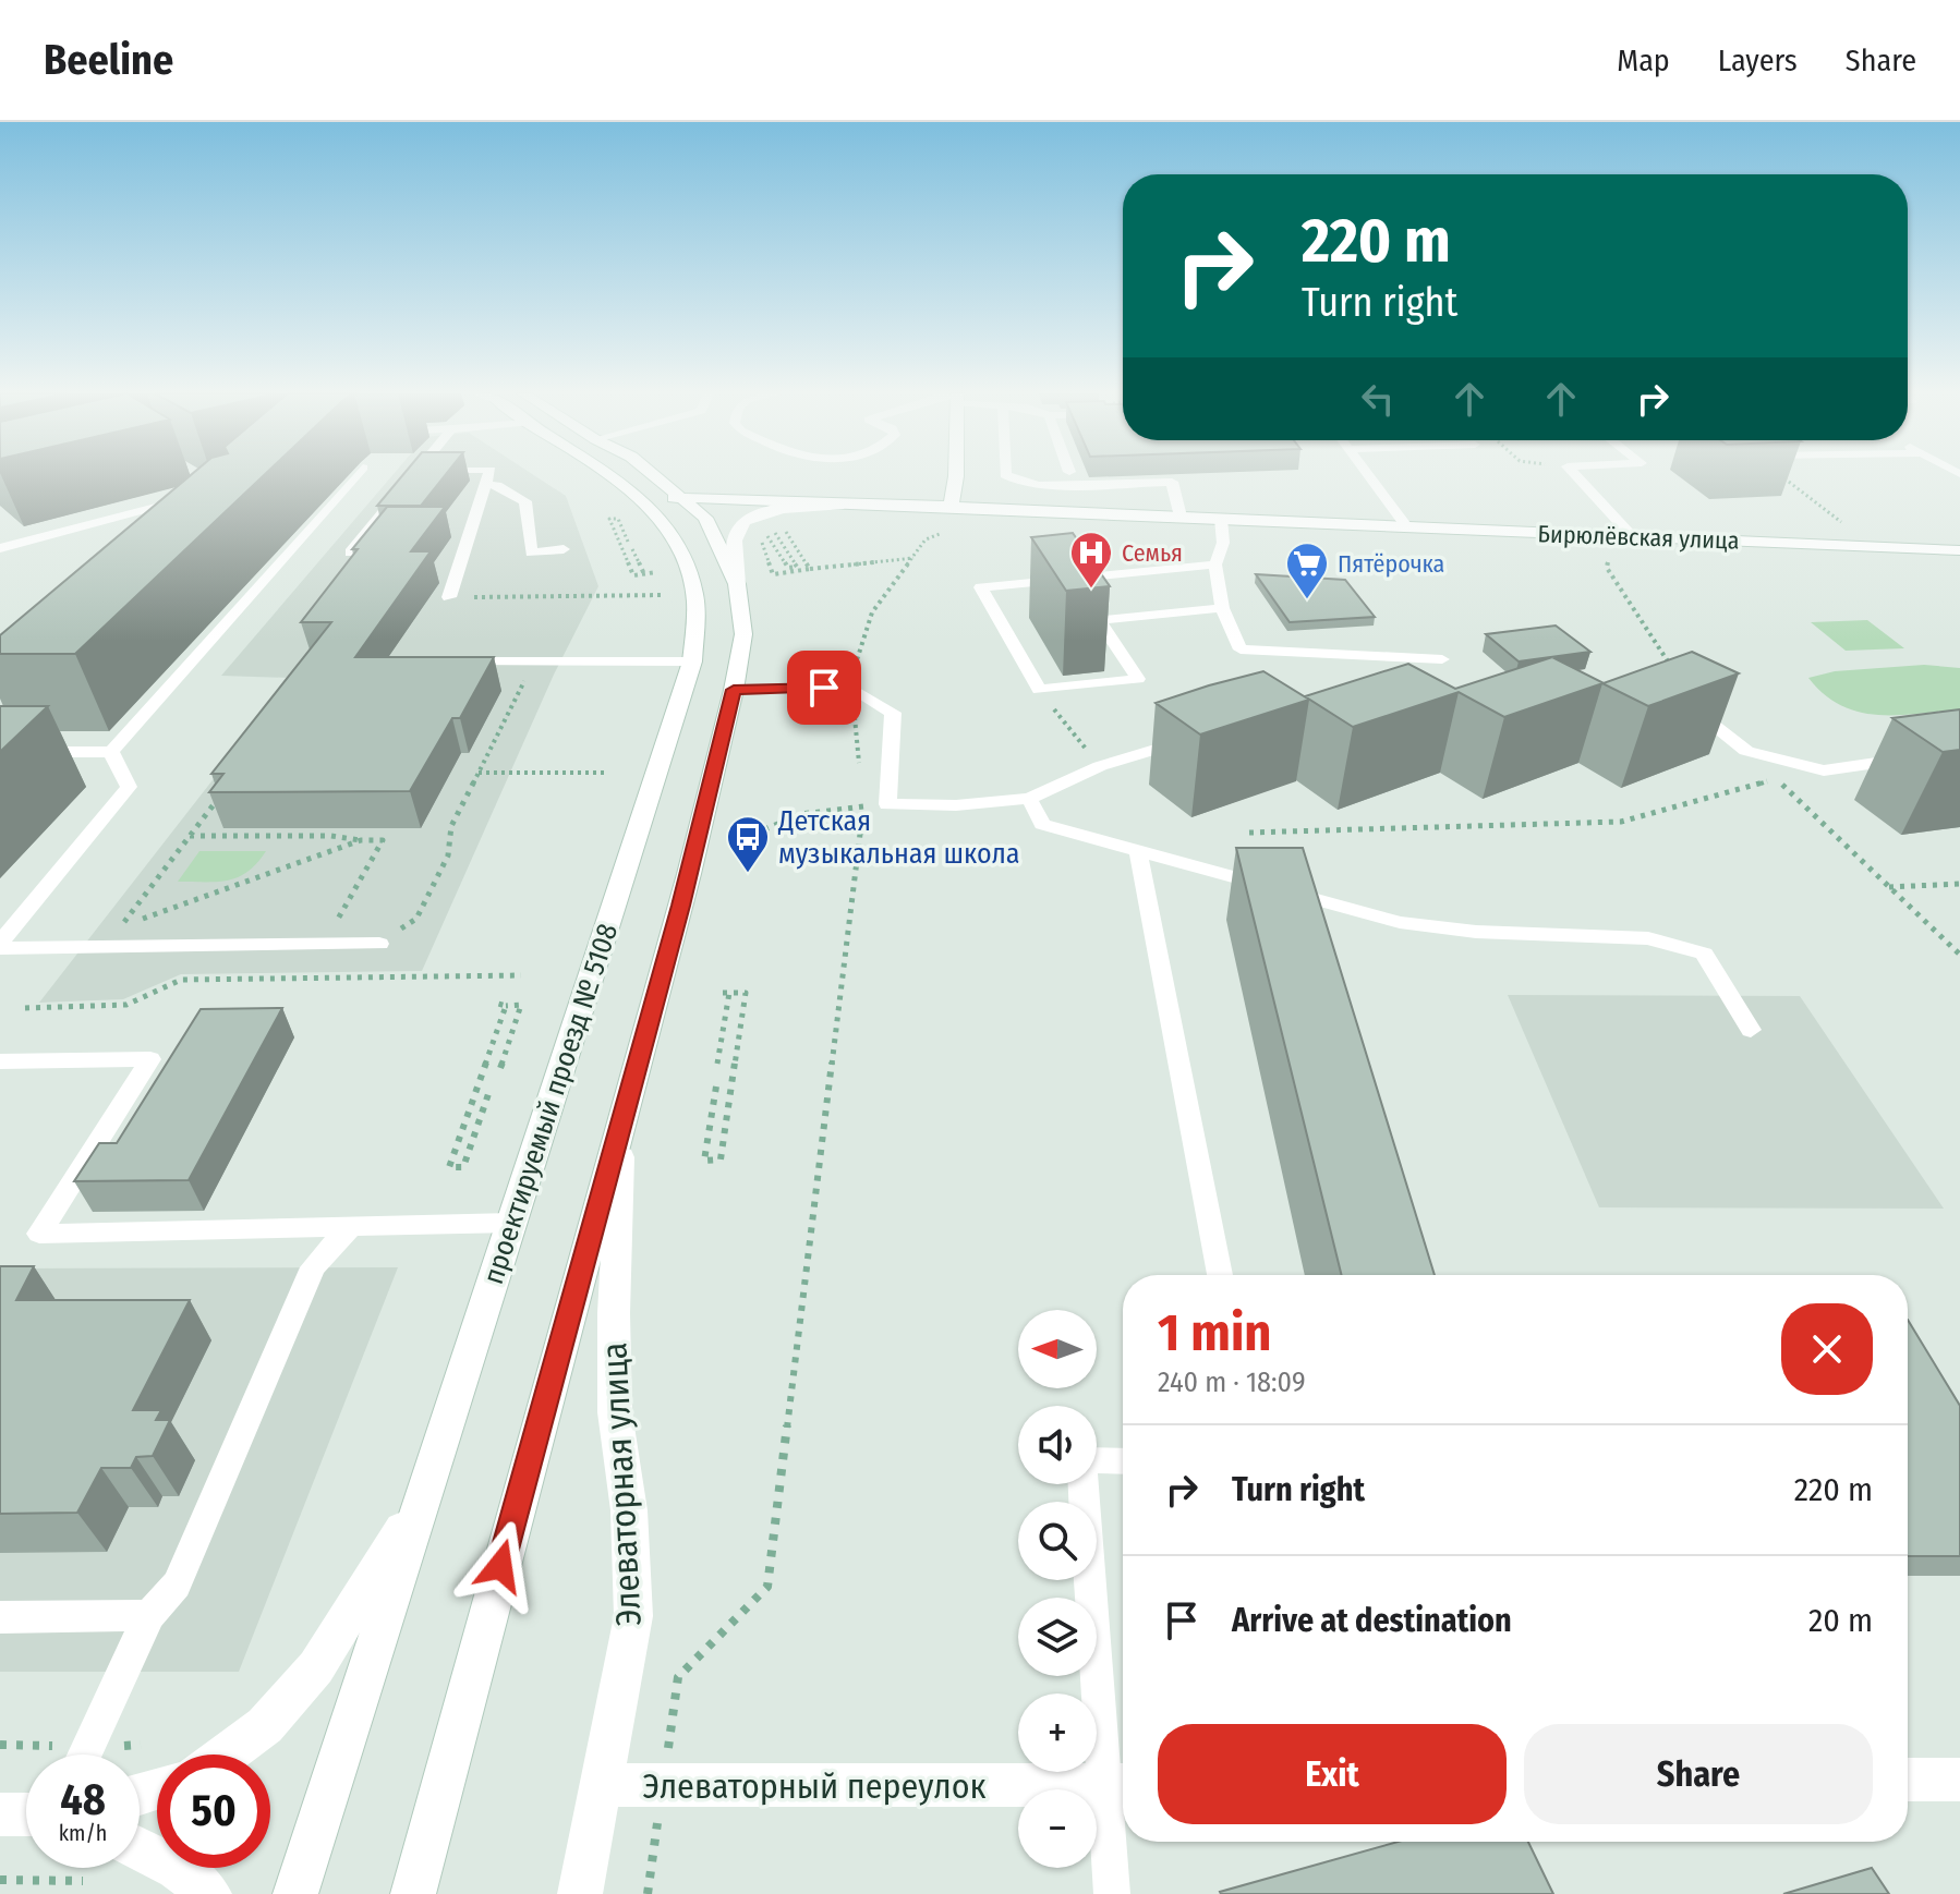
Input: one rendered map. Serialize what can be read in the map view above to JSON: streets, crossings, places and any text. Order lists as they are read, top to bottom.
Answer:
{
  "streets": {
    "main road": [
      "Бирюлёвская улица",
      "проектируемый проезд № 5108",
      "Элеваторная улица",
      "Элеваторный переулок"
    ]
  },
  "crossings": [
    ["Элеваторная улица", "Элеваторный переулок"]
  ],
  "places": {
    "hospital": ["Семья"],
    "supermarket": ["Пятёрочка"],
    "bus stop": ["Детская музыкальная школа"]
  },
  "north": "left",
  "page": {
    "header": "Beeline",
    "nav": ["Map", "Layers", "Share"],
    "turn": ["220 m", "Turn right"],
    "heading": ["1 min", "240 m · 18:09"],
    "map_buttons": ["+", "−"],
    "list": [
      {
        "name": "Turn right",
        "value": "220 m"
      },
      {
        "name": "Arrive at destination",
        "value": "20 m"
      }
    ],
    "buttons": ["Exit", "Share"],
    "speed": "48 km/h",
    "limit": "50"
  }
}
